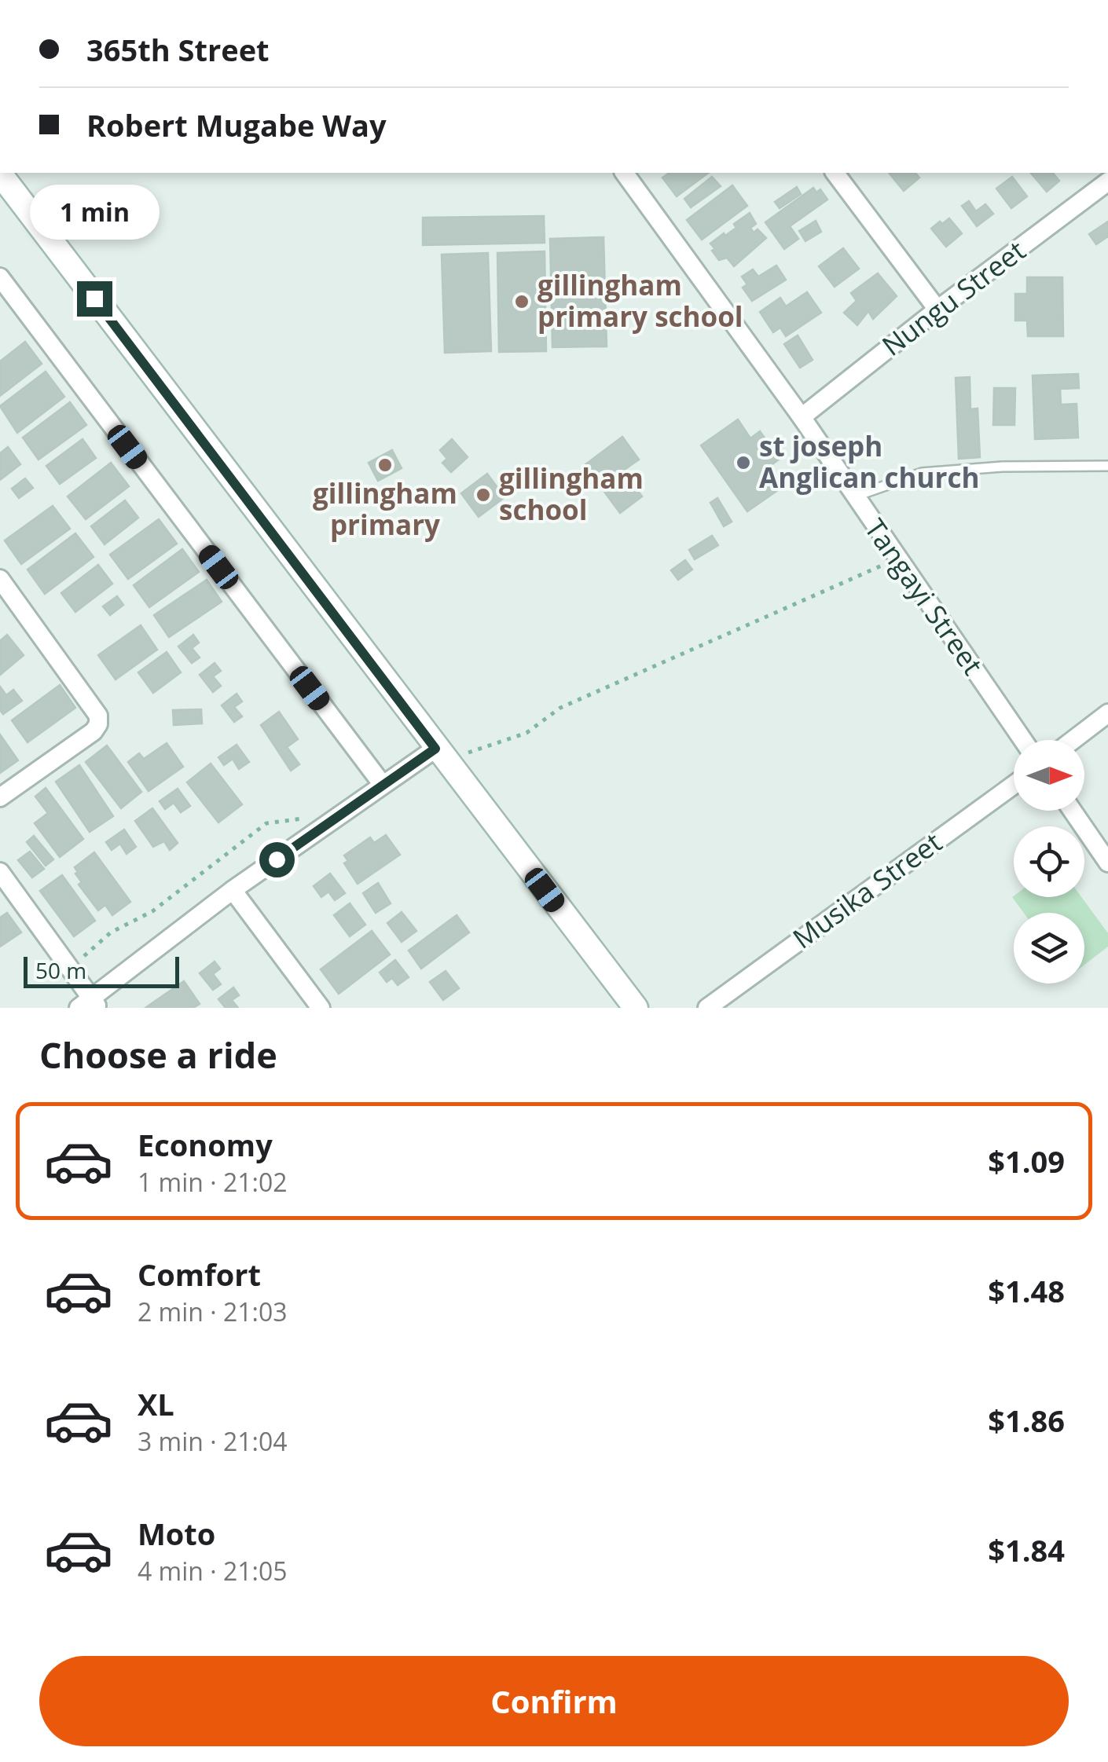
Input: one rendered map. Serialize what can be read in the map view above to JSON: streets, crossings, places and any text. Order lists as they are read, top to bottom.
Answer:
{
  "streets": {
    "street": ["Nungu Street", "Tangayi Street", "Musika Street"]
  },
  "crossings": [
    ["Nungu Street", "Tangayi Street"]
  ],
  "places": [
    "gillingham primary school",
    "st joseph Anglican church",
    "gillingham primary",
    "gillingham school"
  ],
  "scale_bar": "50 m",
  "north": "right",
  "page": {
    "banner": ["365th Street", "Robert Mugabe Way"],
    "bubble": "1 min",
    "scale": "50 m",
    "heading": "Choose a ride",
    "list": [
      {
        "name": "Economy",
        "note": "1 min · 21:02",
        "value": "$1.09"
      },
      {
        "name": "Comfort",
        "note": "2 min · 21:03",
        "value": "$1.48"
      },
      {
        "name": "XL",
        "note": "3 min · 21:04",
        "value": "$1.86"
      },
      {
        "name": "Moto",
        "note": "4 min · 21:05",
        "value": "$1.84"
      }
    ],
    "buttons": "Confirm"
  }
}
